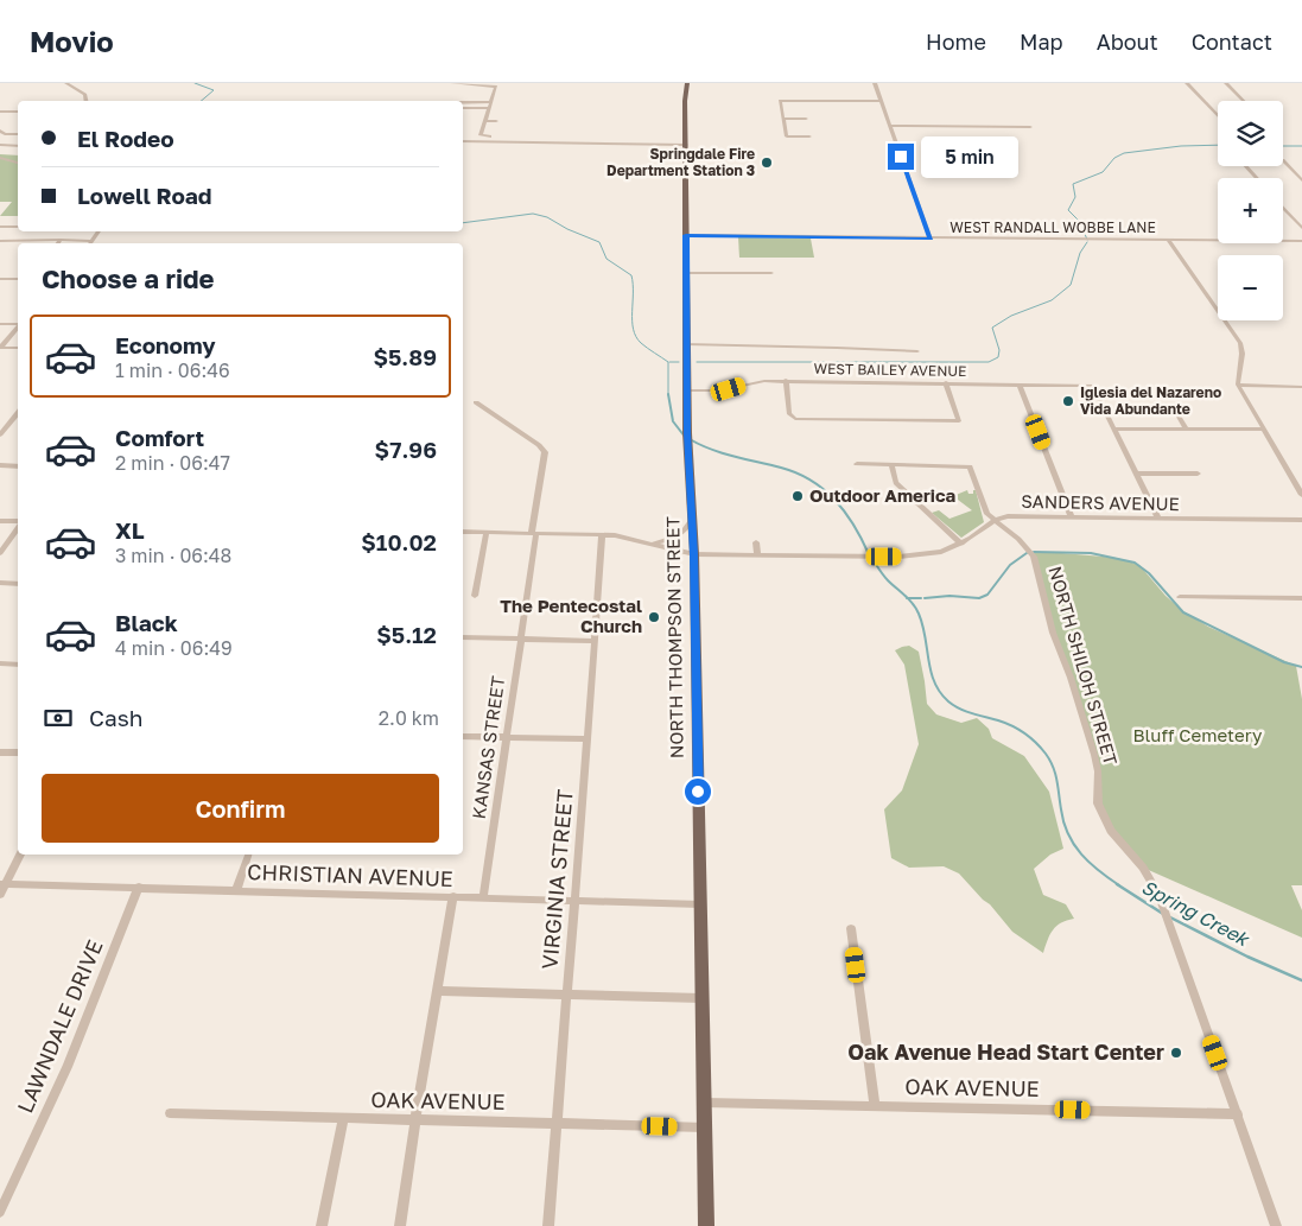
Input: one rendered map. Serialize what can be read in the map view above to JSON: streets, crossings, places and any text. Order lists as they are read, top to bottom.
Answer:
{
  "streets": {
    "main road": ["NORTH THOMPSON STREET"],
    "street": [
      "WEST RANDALL WOBBE LANE",
      "WEST BAILEY AVENUE",
      "SANDERS AVENUE",
      "NORTH SHILOH STREET",
      "KANSAS STREET",
      "CHRISTIAN AVENUE",
      "VIRGINIA STREET",
      "LAWNDALE DRIVE",
      "OAK AVENUE"
    ]
  },
  "crossings": [
    ["WEST RANDALL WOBBE LANE", "NORTH THOMPSON STREET"],
    ["WEST BAILEY AVENUE", "NORTH THOMPSON STREET"],
    ["SANDERS AVENUE", "NORTH THOMPSON STREET"],
    ["SANDERS AVENUE", "NORTH SHILOH STREET"],
    ["SANDERS AVENUE", "KANSAS STREET"],
    ["SANDERS AVENUE", "VIRGINIA STREET"],
    ["NORTH THOMPSON STREET", "CHRISTIAN AVENUE"],
    ["NORTH THOMPSON STREET", "OAK AVENUE"],
    ["NORTH SHILOH STREET", "OAK AVENUE"],
    ["KANSAS STREET", "CHRISTIAN AVENUE"],
    ["CHRISTIAN AVENUE", "VIRGINIA STREET"],
    ["CHRISTIAN AVENUE", "LAWNDALE DRIVE"],
    ["VIRGINIA STREET", "OAK AVENUE"]
  ],
  "water": ["Spring Creek"],
  "parks": ["Bluff Cemetery"],
  "places": [
    "Springdale Fire Department Station 3",
    "Iglesia del Nazareno Vida Abundante",
    "Outdoor America",
    "The Pentecostal Church",
    "Oak Avenue Head Start Center"
  ],
  "page": {
    "header": "Movio",
    "nav": [
      "Home",
      "Map",
      "About",
      "Contact"
    ],
    "map_buttons": ["+", "−"],
    "banner": ["El Rodeo", "Lowell Road"],
    "bubble": "5 min",
    "heading": "Choose a ride",
    "list": [
      {
        "name": "Economy",
        "note": "1 min · 06:46",
        "value": "$5.89"
      },
      {
        "name": "Comfort",
        "note": "2 min · 06:47",
        "value": "$7.96"
      },
      {
        "name": "XL",
        "note": "3 min · 06:48",
        "value": "$10.02"
      },
      {
        "name": "Black",
        "note": "4 min · 06:49",
        "value": "$5.12"
      }
    ],
    "pay": ["Cash", "2.0 km"],
    "buttons": "Confirm"
  }
}
